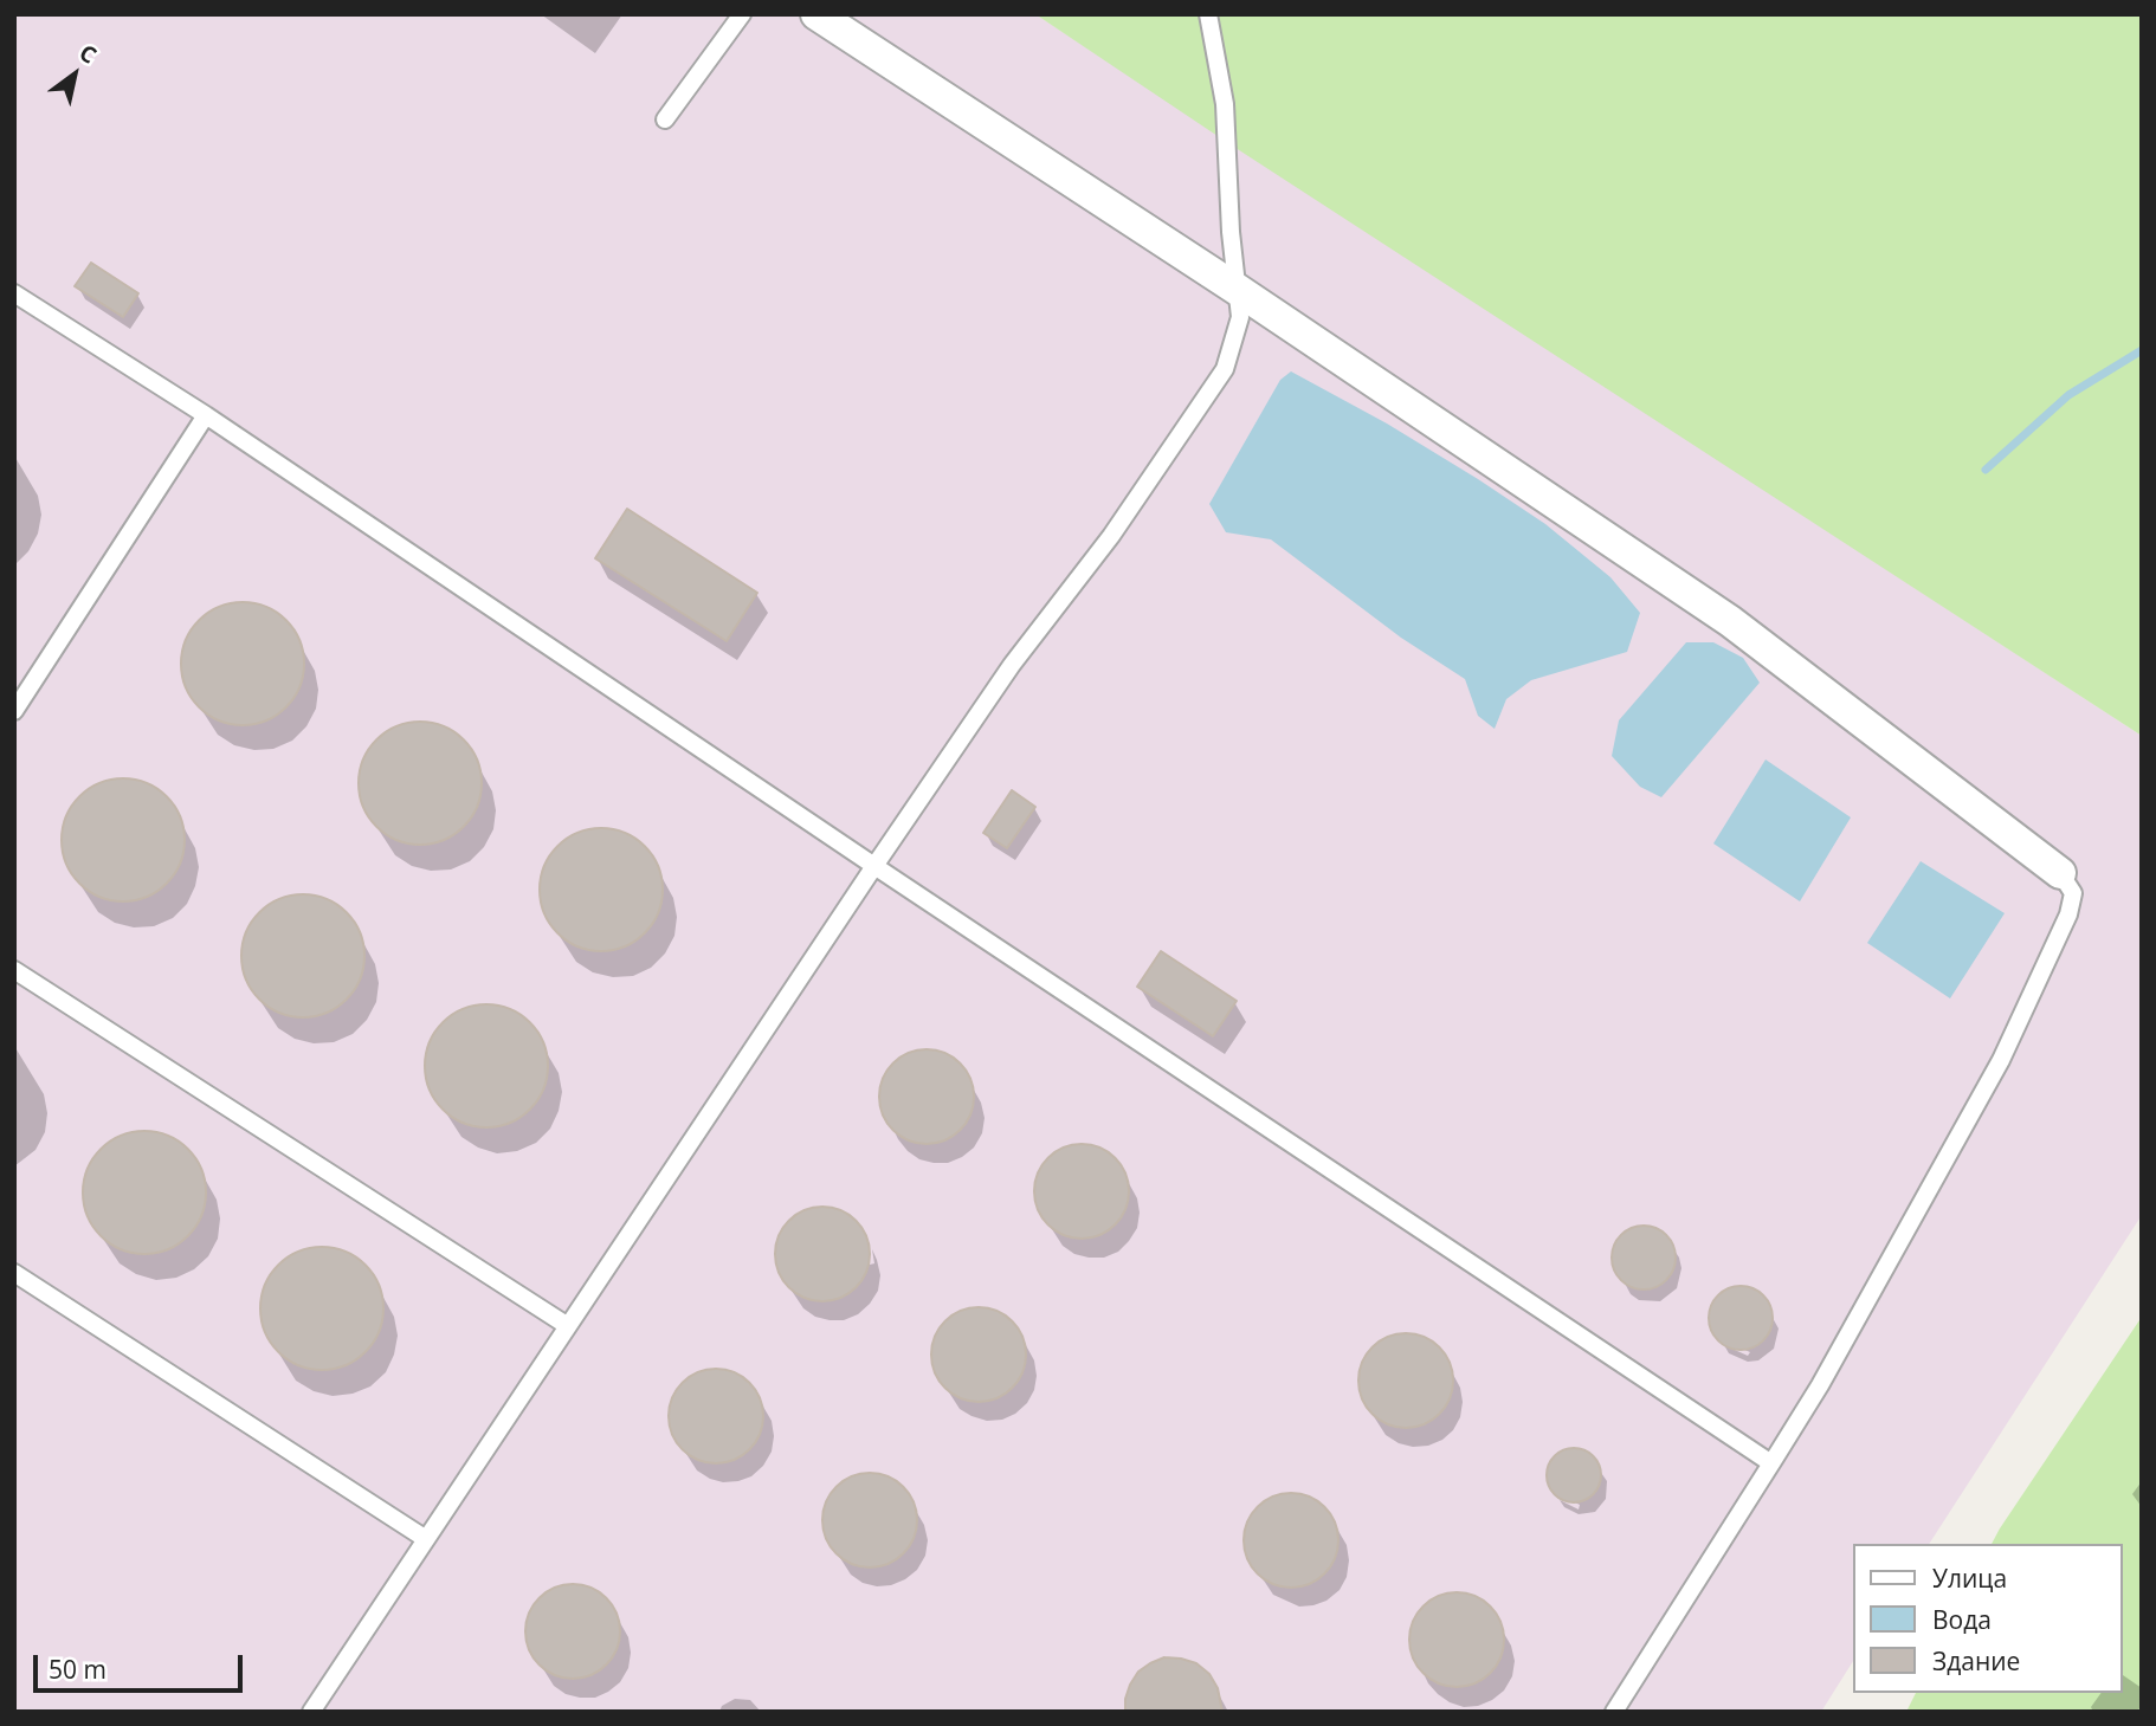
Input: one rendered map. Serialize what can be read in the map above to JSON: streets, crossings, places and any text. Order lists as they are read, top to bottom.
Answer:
{
  "legend": ["Улица", "Вода", "Здание"],
  "scale_bar": "50 m",
  "north": "top right"
}
